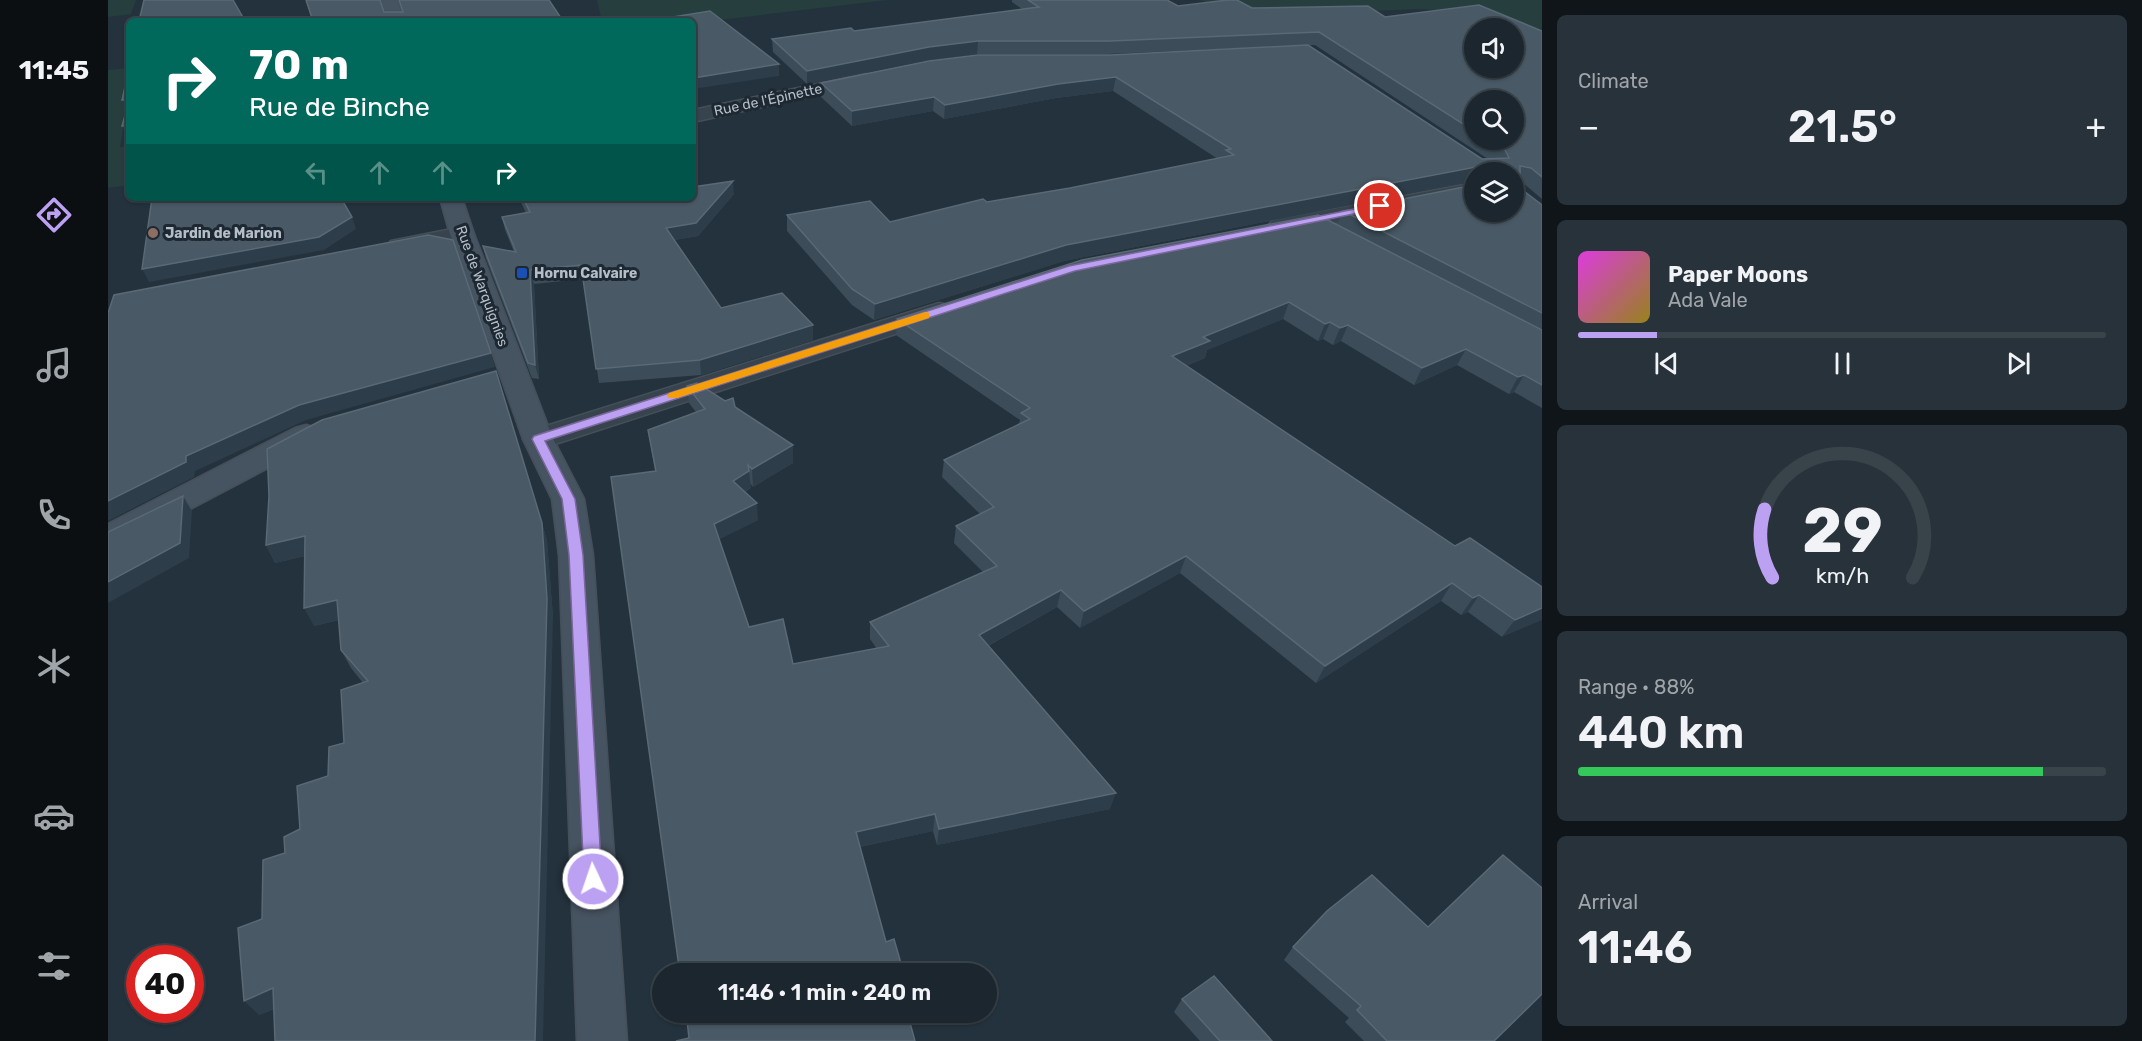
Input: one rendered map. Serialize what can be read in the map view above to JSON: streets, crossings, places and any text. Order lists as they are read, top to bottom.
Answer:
{
  "streets": {
    "street": ["Rue de l'Épinette", "Rue de Warquignies"]
  },
  "places": {
    "other": ["Jardin de Marion"],
    "transit": ["Hornu Calvaire"]
  },
  "page": {
    "tabs": "11:45",
    "tile": [
      "Climate",
      ["Range · 88%", "440 km"],
      ["Arrival", "11:46"]
    ],
    "turn": ["70 m", "Rue de Binche"],
    "heat": ["−", "21.5°", "+"],
    "song": ["Paper Moons", "Ada Vale"],
    "limit": "40",
    "trip": "11:46 · 1 min · 240 m",
    "gauge": ["29", "km/h"]
  }
}
